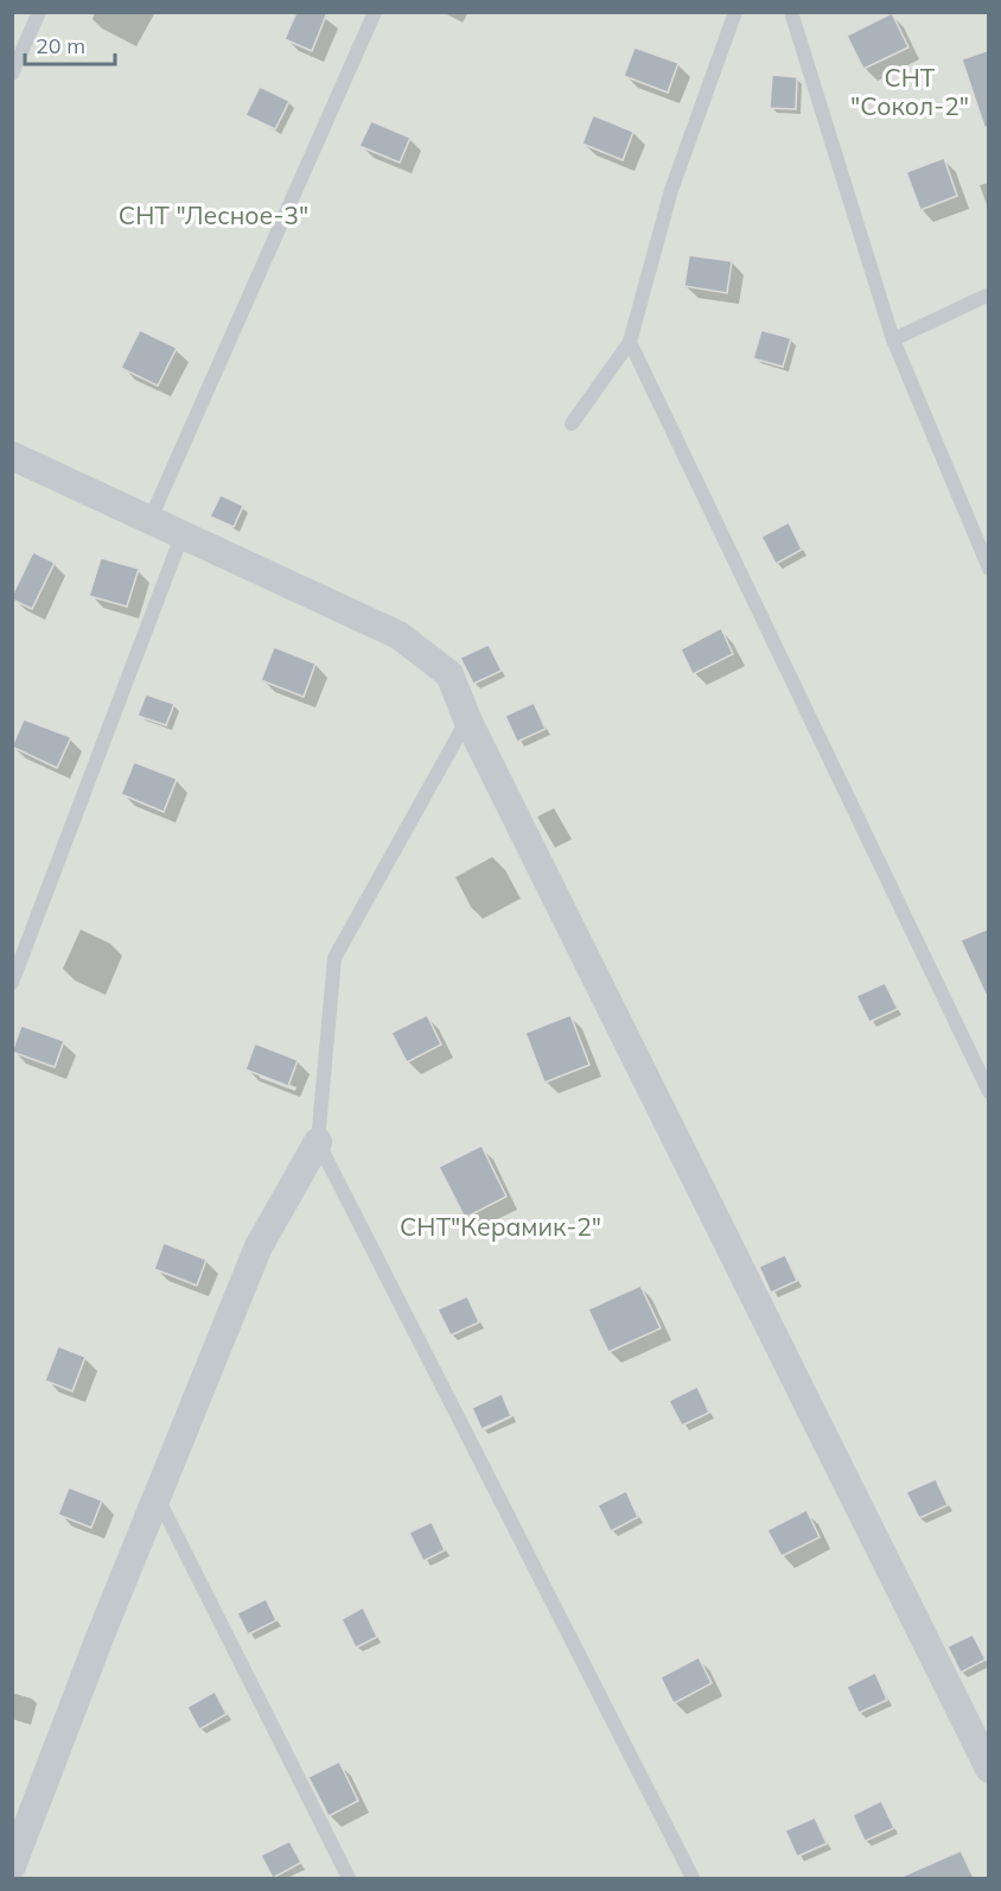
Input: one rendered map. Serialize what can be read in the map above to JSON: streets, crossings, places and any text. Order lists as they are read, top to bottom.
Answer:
{
  "parks": ["СНТ \"Сокол-2\"", "СНТ \"Лесное-3\"", "СНТ\"Керамик-2\""],
  "scale_bar": "20 m"
}
